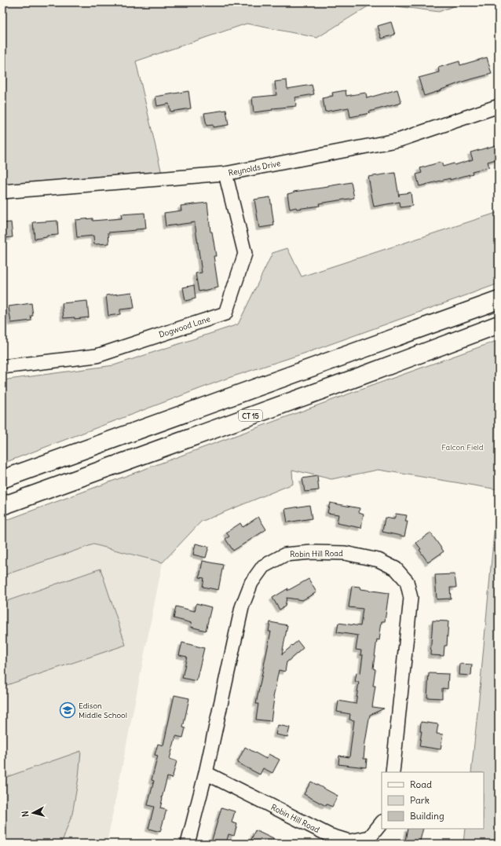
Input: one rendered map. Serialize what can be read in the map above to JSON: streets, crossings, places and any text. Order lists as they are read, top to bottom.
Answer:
{
  "streets": {
    "highway": ["CT 15"],
    "street": ["Reynolds Drive", "Dogwood Lane", "Robin Hill Road"]
  },
  "crossings": [
    ["Reynolds Drive", "Dogwood Lane"]
  ],
  "parks": ["Falcon Field"],
  "places": {
    "school or university": ["Edison Middle School"]
  },
  "legend": ["Road", "Park", "Building"],
  "north": "left"
}
